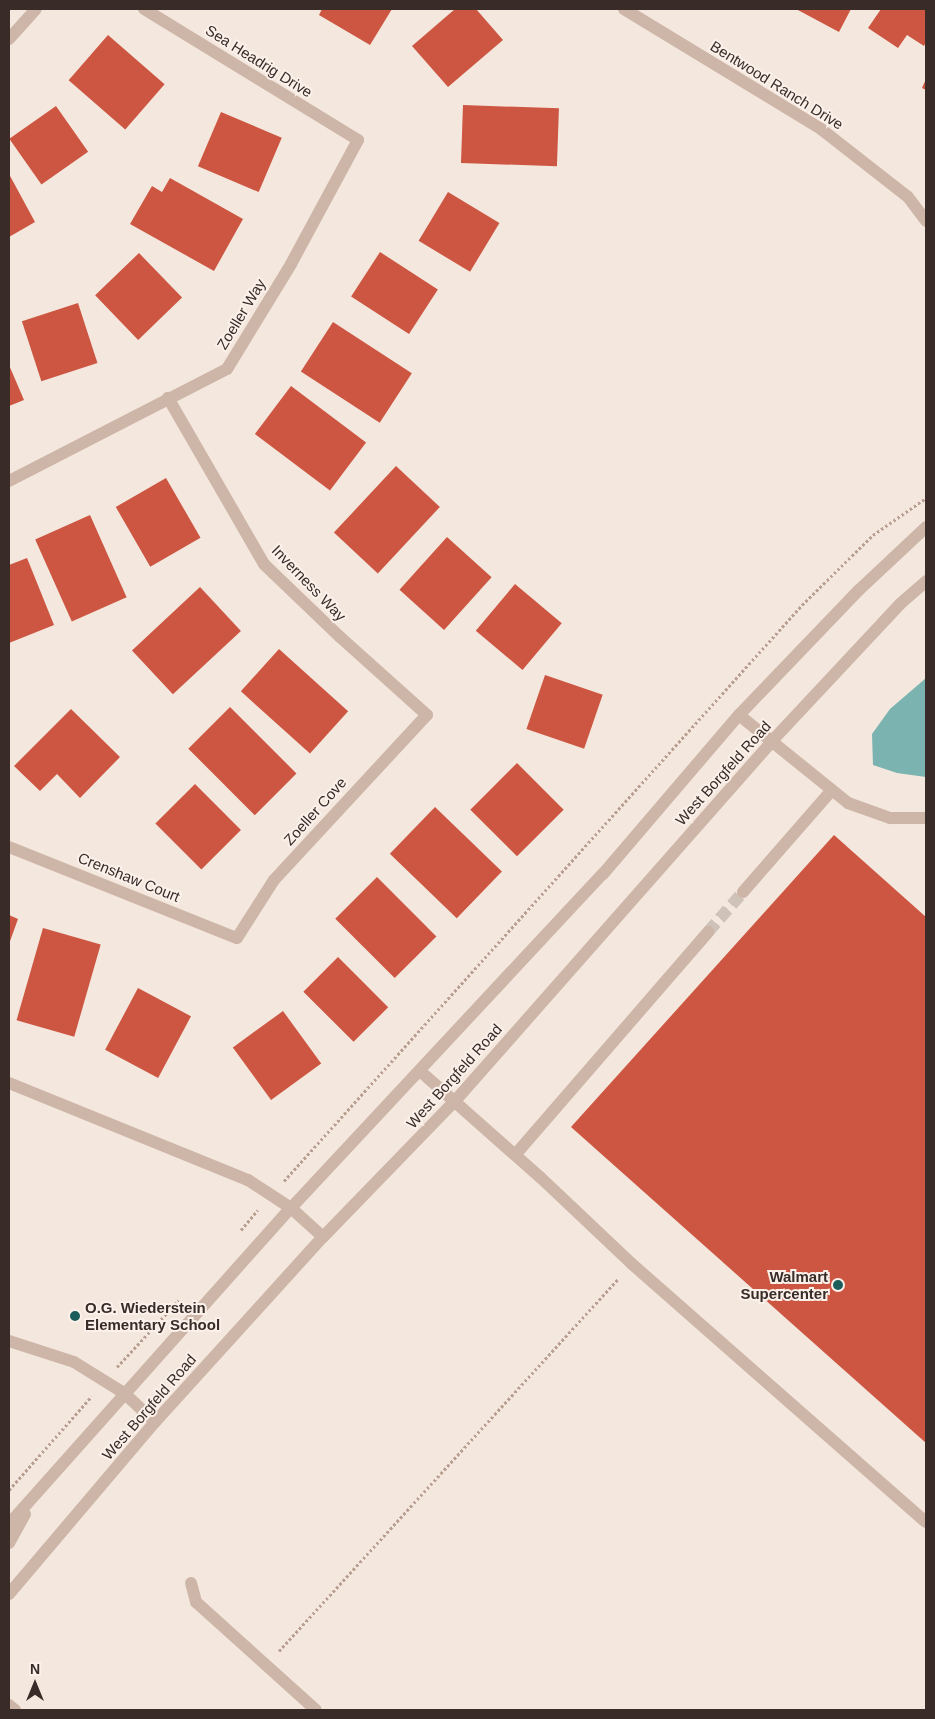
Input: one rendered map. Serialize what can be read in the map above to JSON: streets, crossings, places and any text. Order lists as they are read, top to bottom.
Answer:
{
  "streets": {
    "street": [
      "Sea Headrig Drive",
      "Bentwood Ranch Drive",
      "Zoeller Way",
      "Inverness Way",
      "West Borgfeld Road",
      "Zoeller Cove",
      "Crenshaw Court"
    ]
  },
  "crossings": [
    ["Sea Headrig Drive", "Zoeller Way"],
    ["Zoeller Way", "Inverness Way"],
    ["Inverness Way", "Zoeller Cove"],
    ["Zoeller Cove", "Crenshaw Court"]
  ],
  "places": ["Walmart Supercenter", "O.G. Wiederstein Elementary School"],
  "north": "top"
}
